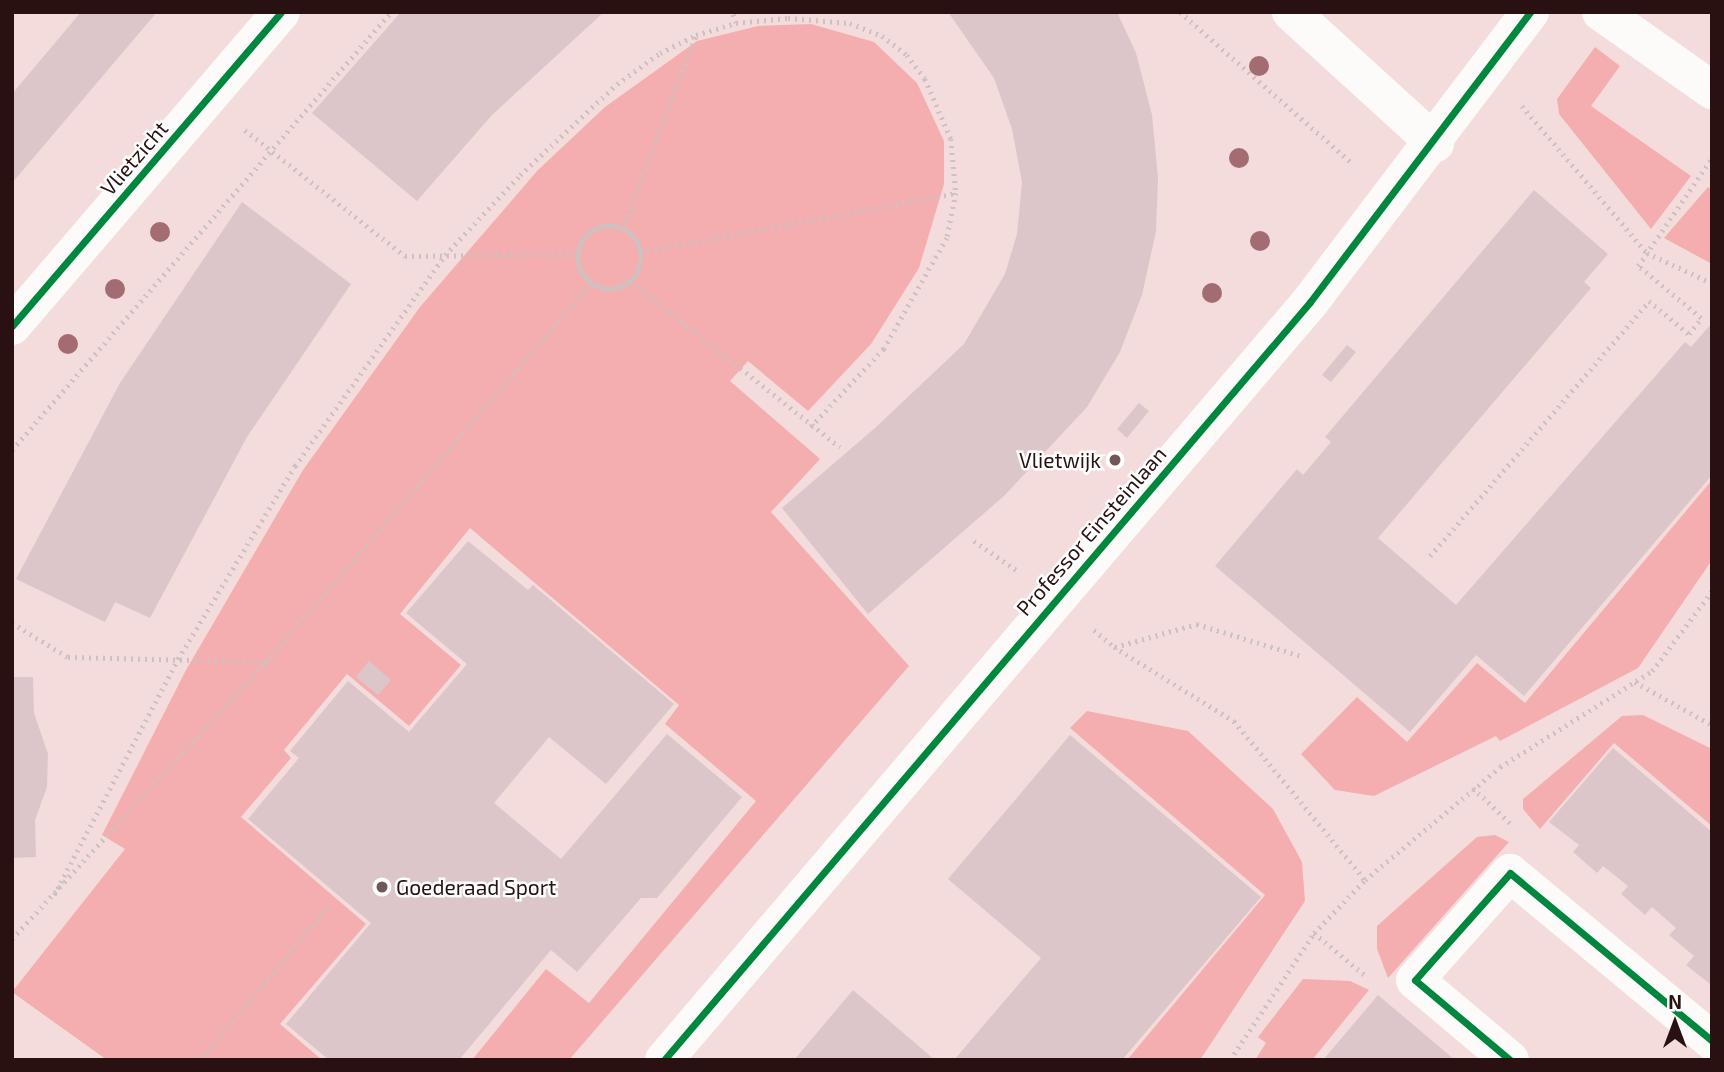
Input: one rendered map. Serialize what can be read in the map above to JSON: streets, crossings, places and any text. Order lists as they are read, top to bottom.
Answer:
{
  "streets": {
    "street": ["Vlietzicht", "Professor Einsteinlaan"]
  },
  "places": ["Vlietwijk", "Goederaad Sport"],
  "north": "top"
}
